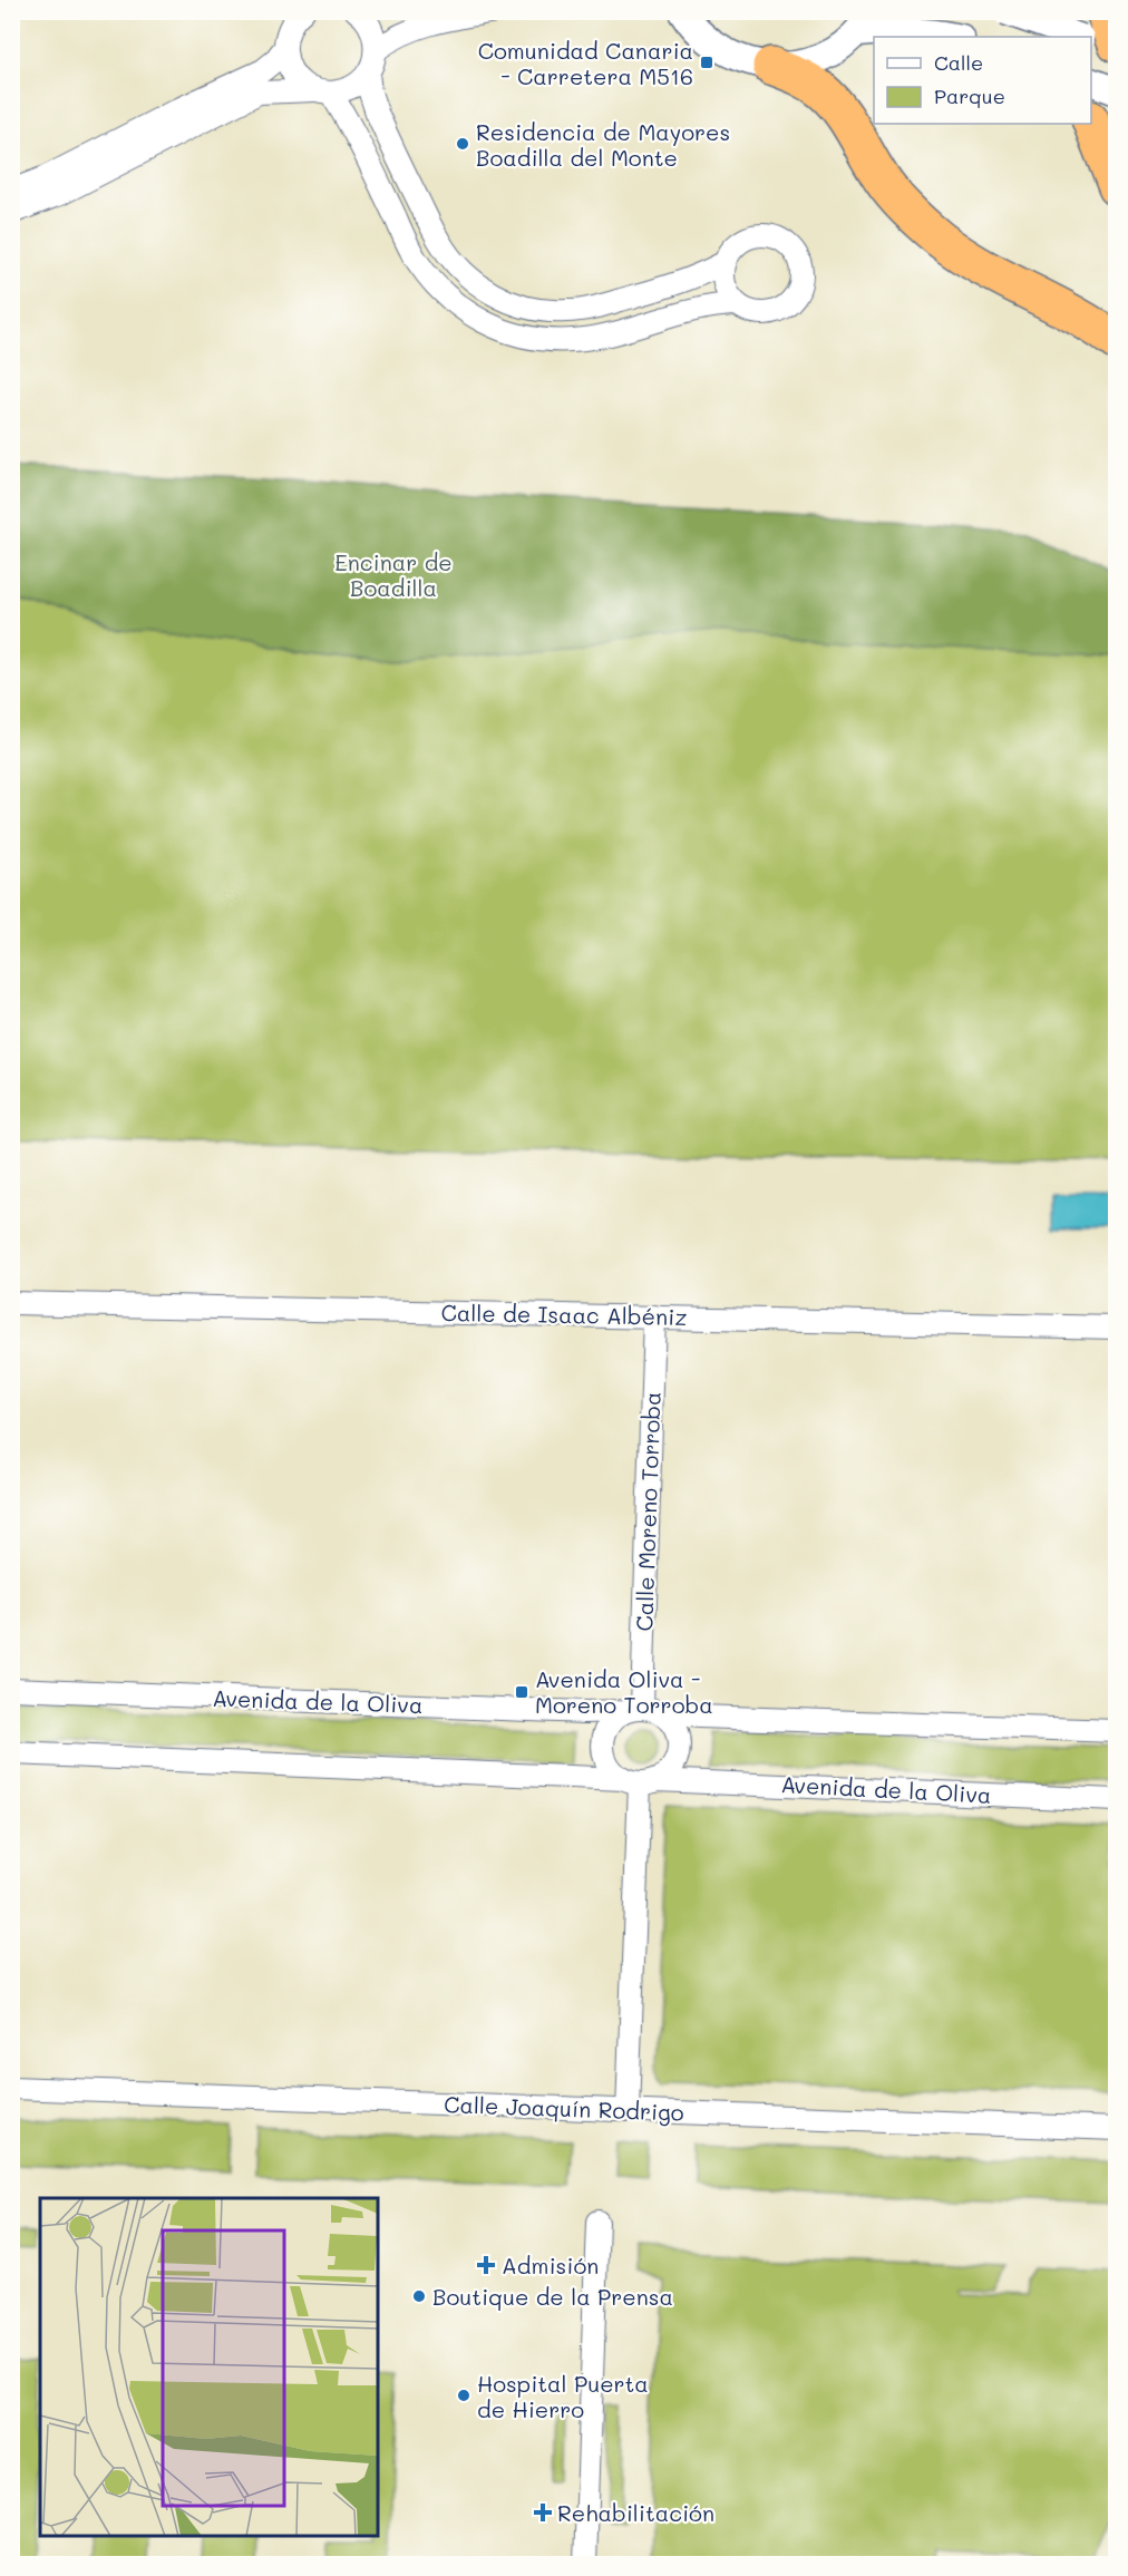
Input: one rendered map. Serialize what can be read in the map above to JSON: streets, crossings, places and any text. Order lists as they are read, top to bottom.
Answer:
{
  "streets": {
    "street": [
      "Calle de Isaac Albéniz",
      "Calle Moreno Torroba",
      "Avenida de la Oliva",
      "Calle Joaquín Rodrigo"
    ]
  },
  "crossings": [
    ["Calle de Isaac Albéniz", "Calle Moreno Torroba"],
    ["Calle Moreno Torroba", "Avenida de la Oliva"]
  ],
  "parks": ["Encinar de Boadilla"],
  "places": {
    "transit": ["Comunidad Canaria - Carretera M516", "Avenida Oliva - Moreno Torroba"],
    "other": ["Residencia de Mayores Boadilla del Monte", "Boutique de la Prensa", "Hospital Puerta de Hierro"],
    "health": ["Admisión", "Rehabilitación"]
  },
  "legend": ["Calle", "Parque"]
}
